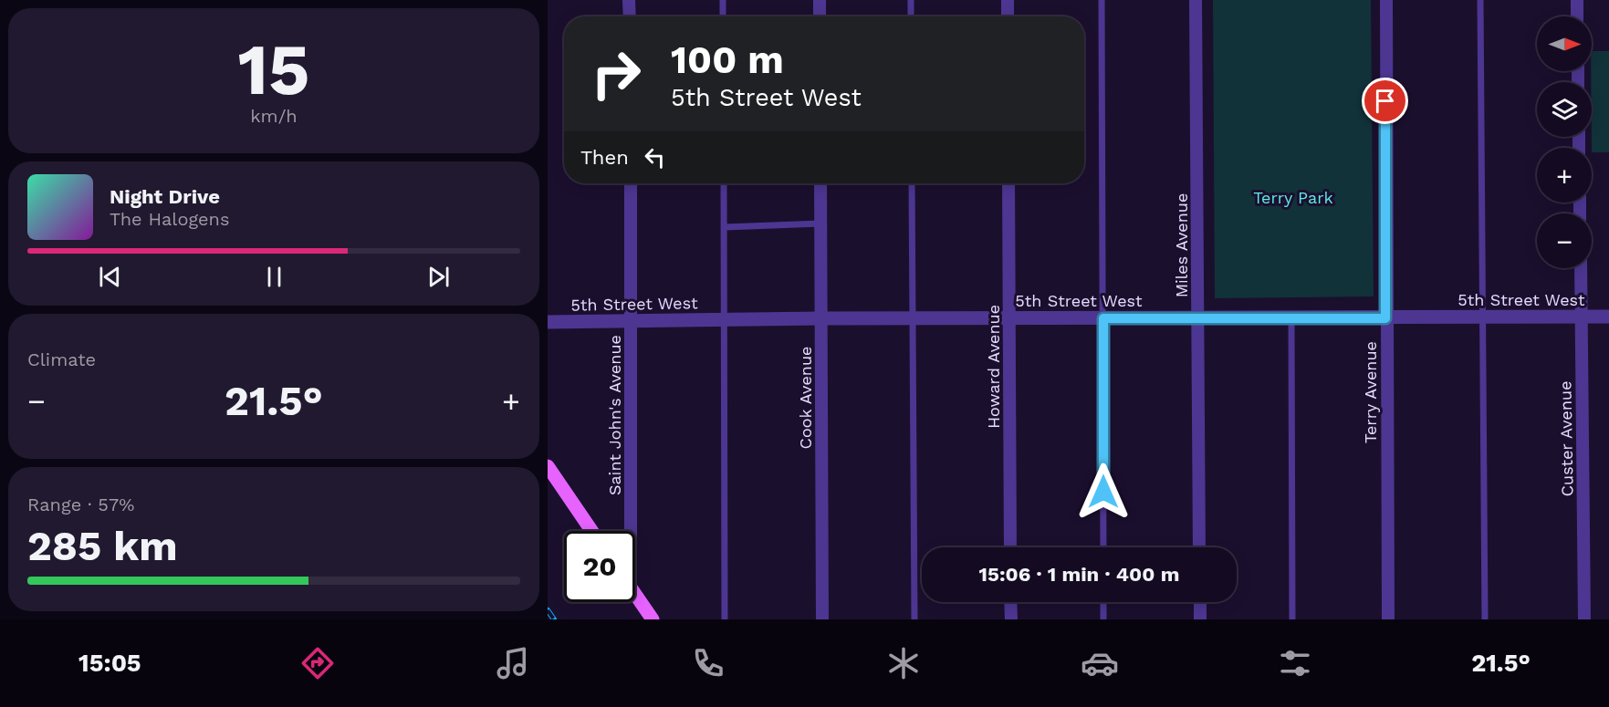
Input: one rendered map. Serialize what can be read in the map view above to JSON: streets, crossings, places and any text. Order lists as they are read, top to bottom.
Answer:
{
  "streets": {
    "street": [
      "Miles Avenue",
      "5th Street West",
      "Howard Avenue",
      "Terry Avenue",
      "Cook Avenue",
      "Saint John's Avenue",
      "Custer Avenue"
    ]
  },
  "crossings": [
    ["Miles Avenue", "5th Street West"],
    ["5th Street West", "Howard Avenue"],
    ["5th Street West", "Terry Avenue"],
    ["5th Street West", "Cook Avenue"],
    ["5th Street West", "Saint John's Avenue"],
    ["5th Street West", "Custer Avenue"]
  ],
  "parks": ["Terry Park"],
  "north": "right",
  "page": {
    "tile": [
      ["15", "km/h"],
      "Climate",
      ["Range · 57%", "285 km"]
    ],
    "map_buttons": ["+", "−"],
    "turn": ["100 m", "5th Street West"],
    "then": "Then",
    "song": ["Night Drive", "The Halogens"],
    "heat": ["−", "21.5°", "+"],
    "limit": "20",
    "trip": "15:06 · 1 min · 400 m",
    "tabs": ["15:05", "21.5°"]
  }
}
